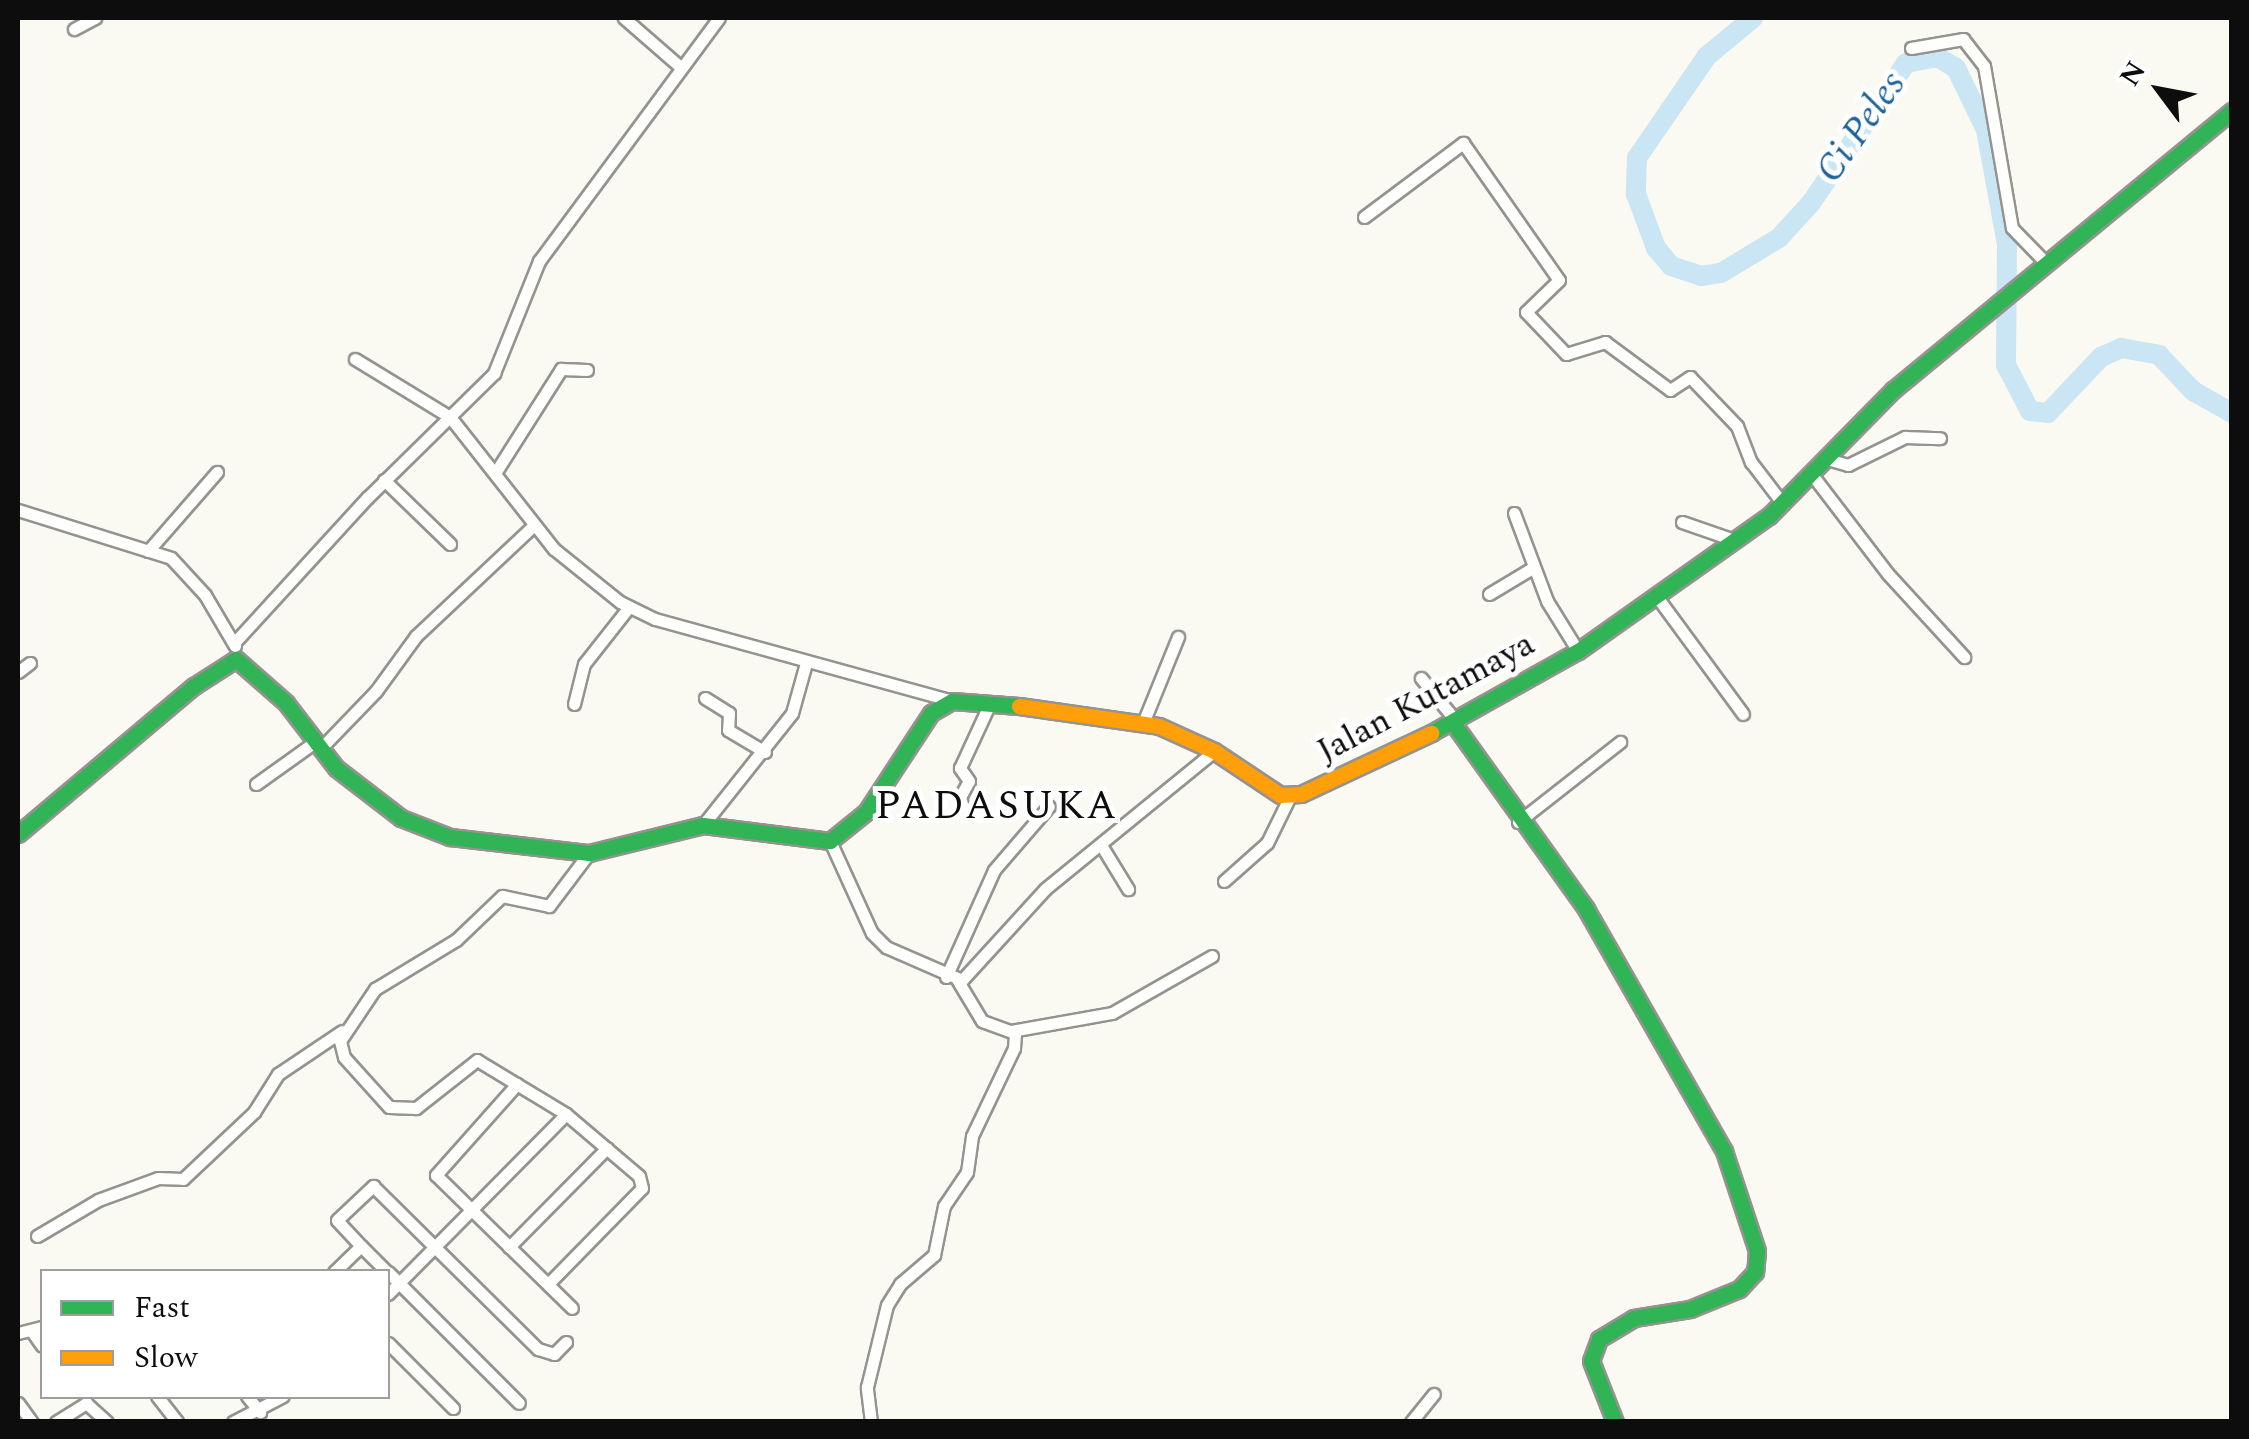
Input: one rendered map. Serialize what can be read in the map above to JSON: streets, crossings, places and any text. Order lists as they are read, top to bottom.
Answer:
{
  "streets": {
    "main road": ["Jalan Kutamaya"]
  },
  "districts": ["PADASUKA"],
  "water": ["Ci Peles"],
  "legend": ["Fast", "Slow"],
  "north": "top left"
}
